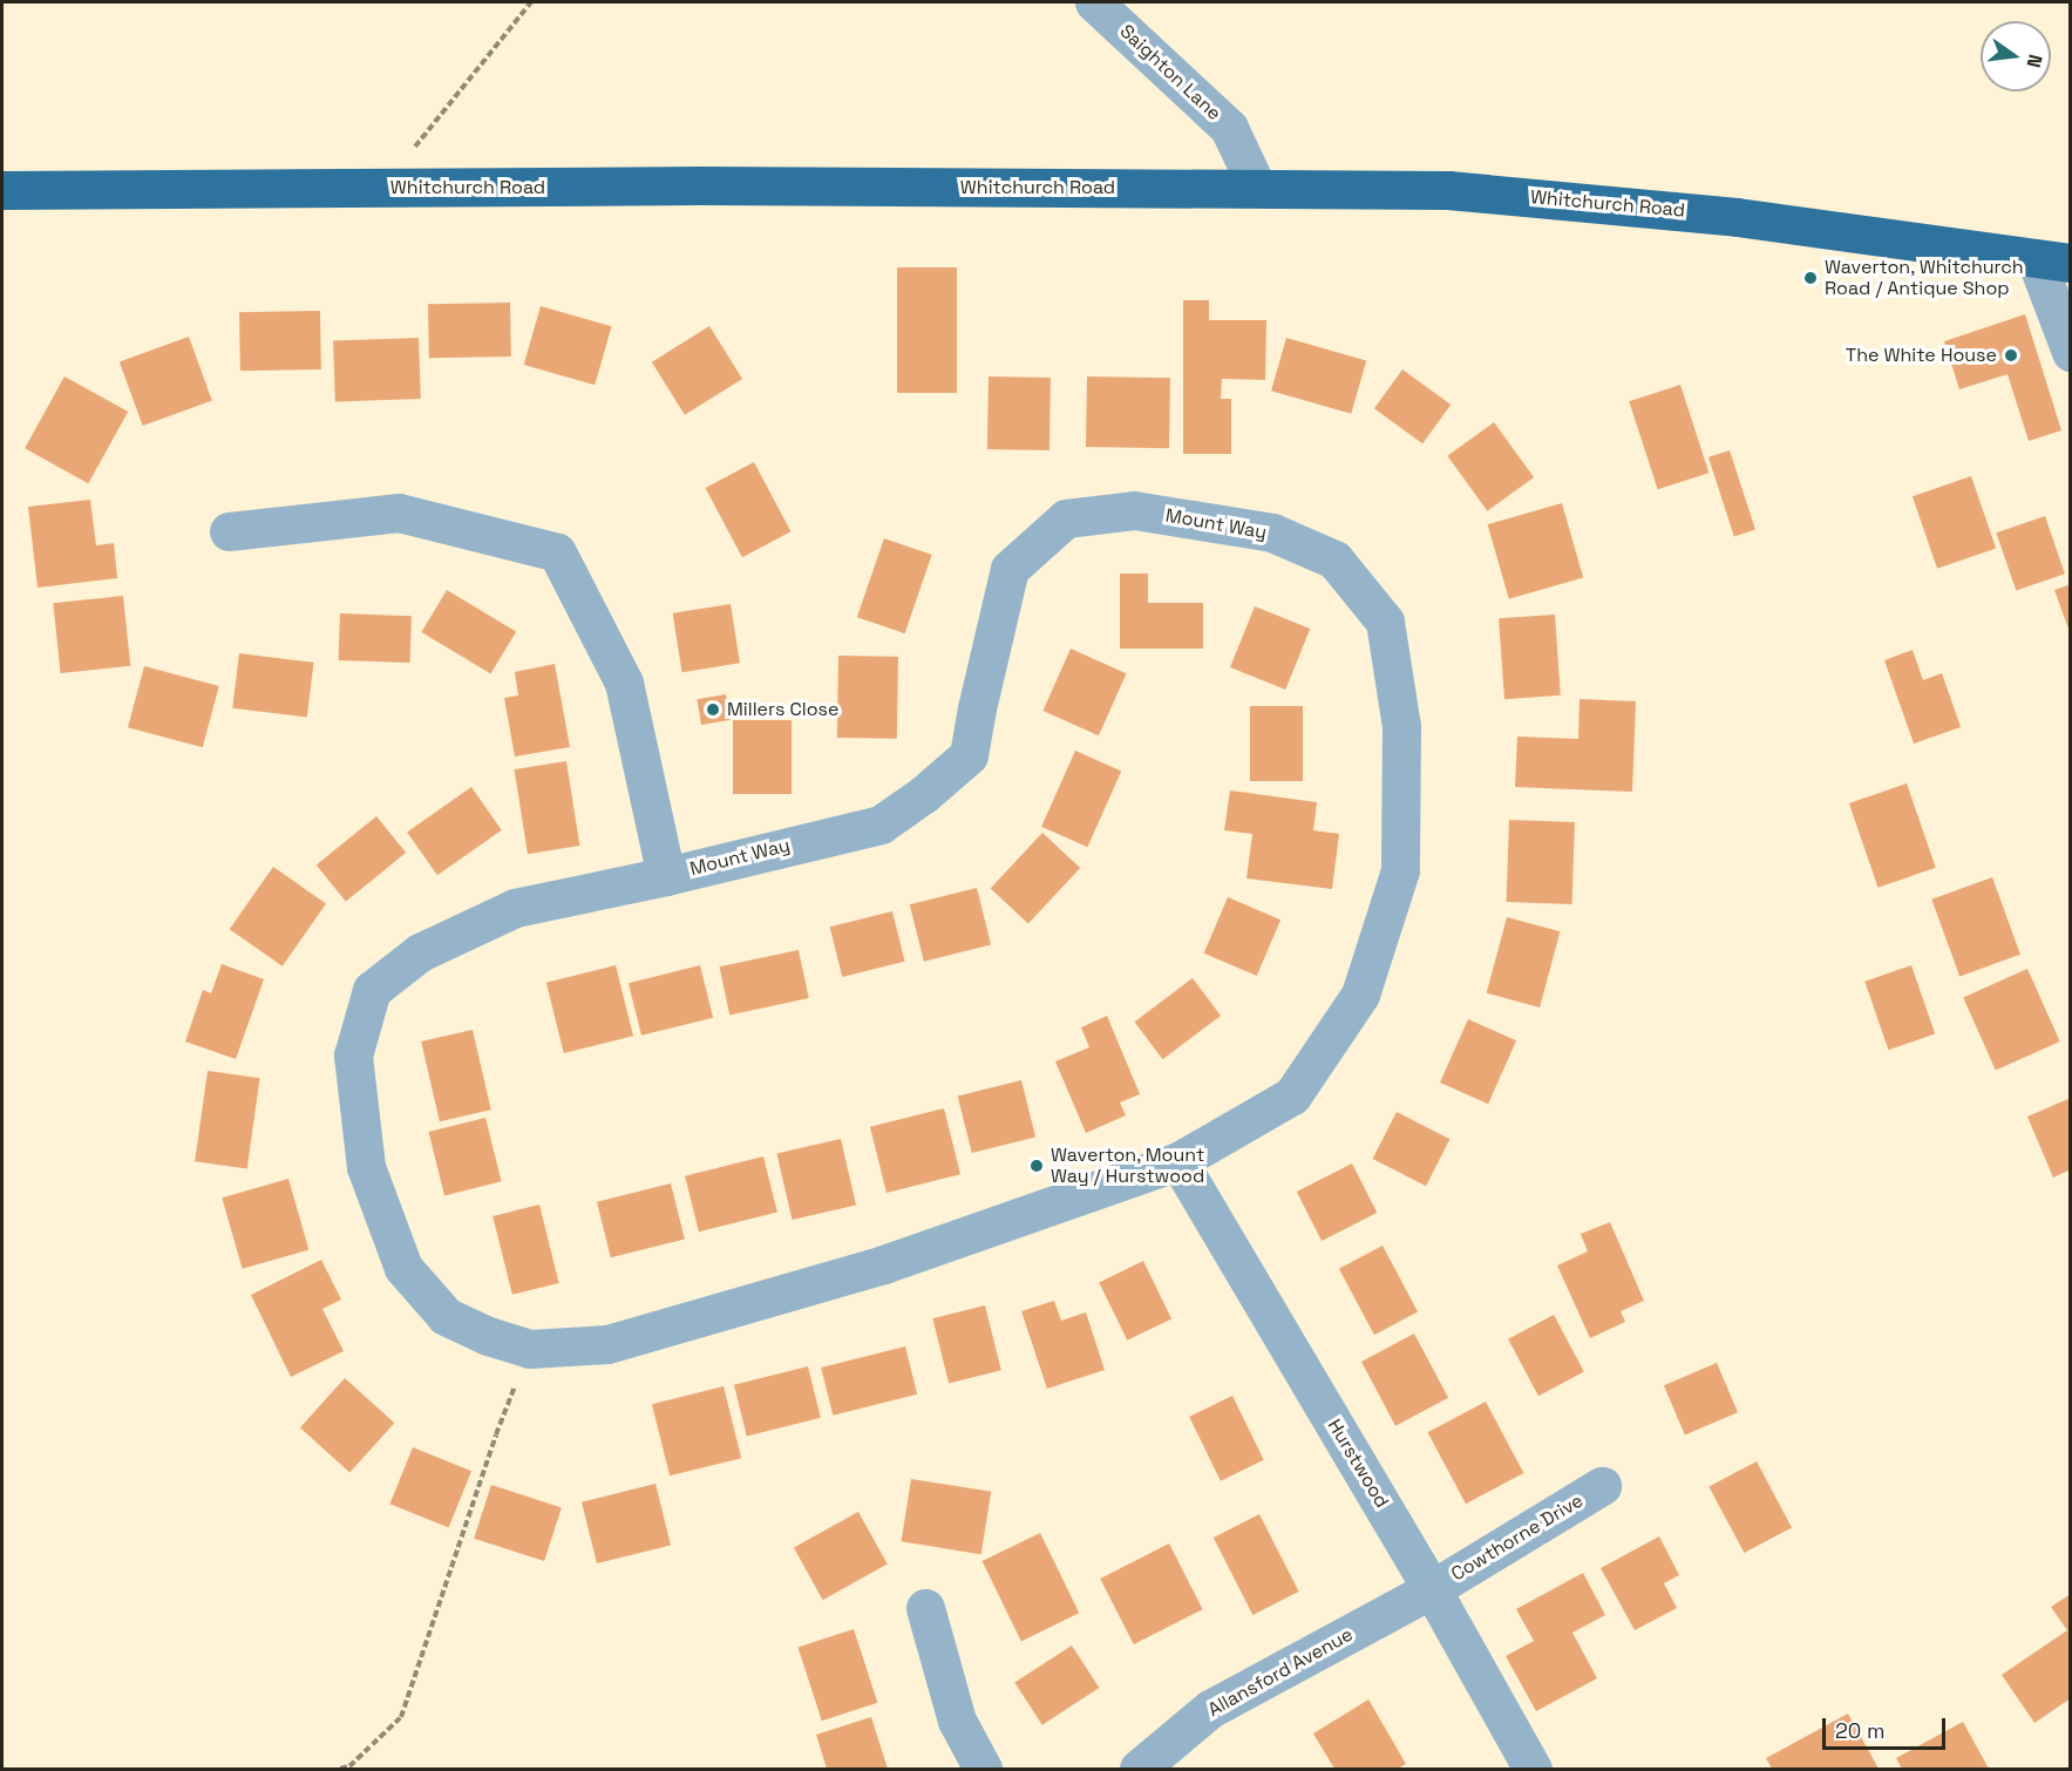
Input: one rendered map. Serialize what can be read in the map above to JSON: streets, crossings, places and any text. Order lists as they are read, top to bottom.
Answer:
{
  "streets": {
    "highway": ["Whitchurch Road"],
    "street": [
      "Saighton Lane",
      "Mount Way",
      "Hurstwood",
      "Cowthorne Drive",
      "Allansford Avenue"
    ]
  },
  "crossings": [
    ["Saighton Lane", "Whitchurch Road"],
    ["Mount Way", "Hurstwood"],
    ["Hurstwood", "Cowthorne Drive"],
    ["Hurstwood", "Allansford Avenue"],
    ["Cowthorne Drive", "Allansford Avenue"]
  ],
  "places": [
    "Waverton, Whitchurch Road / Antique Shop",
    "The White House",
    "Millers Close",
    "Waverton, Mount Way / Hurstwood"
  ],
  "scale_bar": "20 m",
  "north": "right"
}
